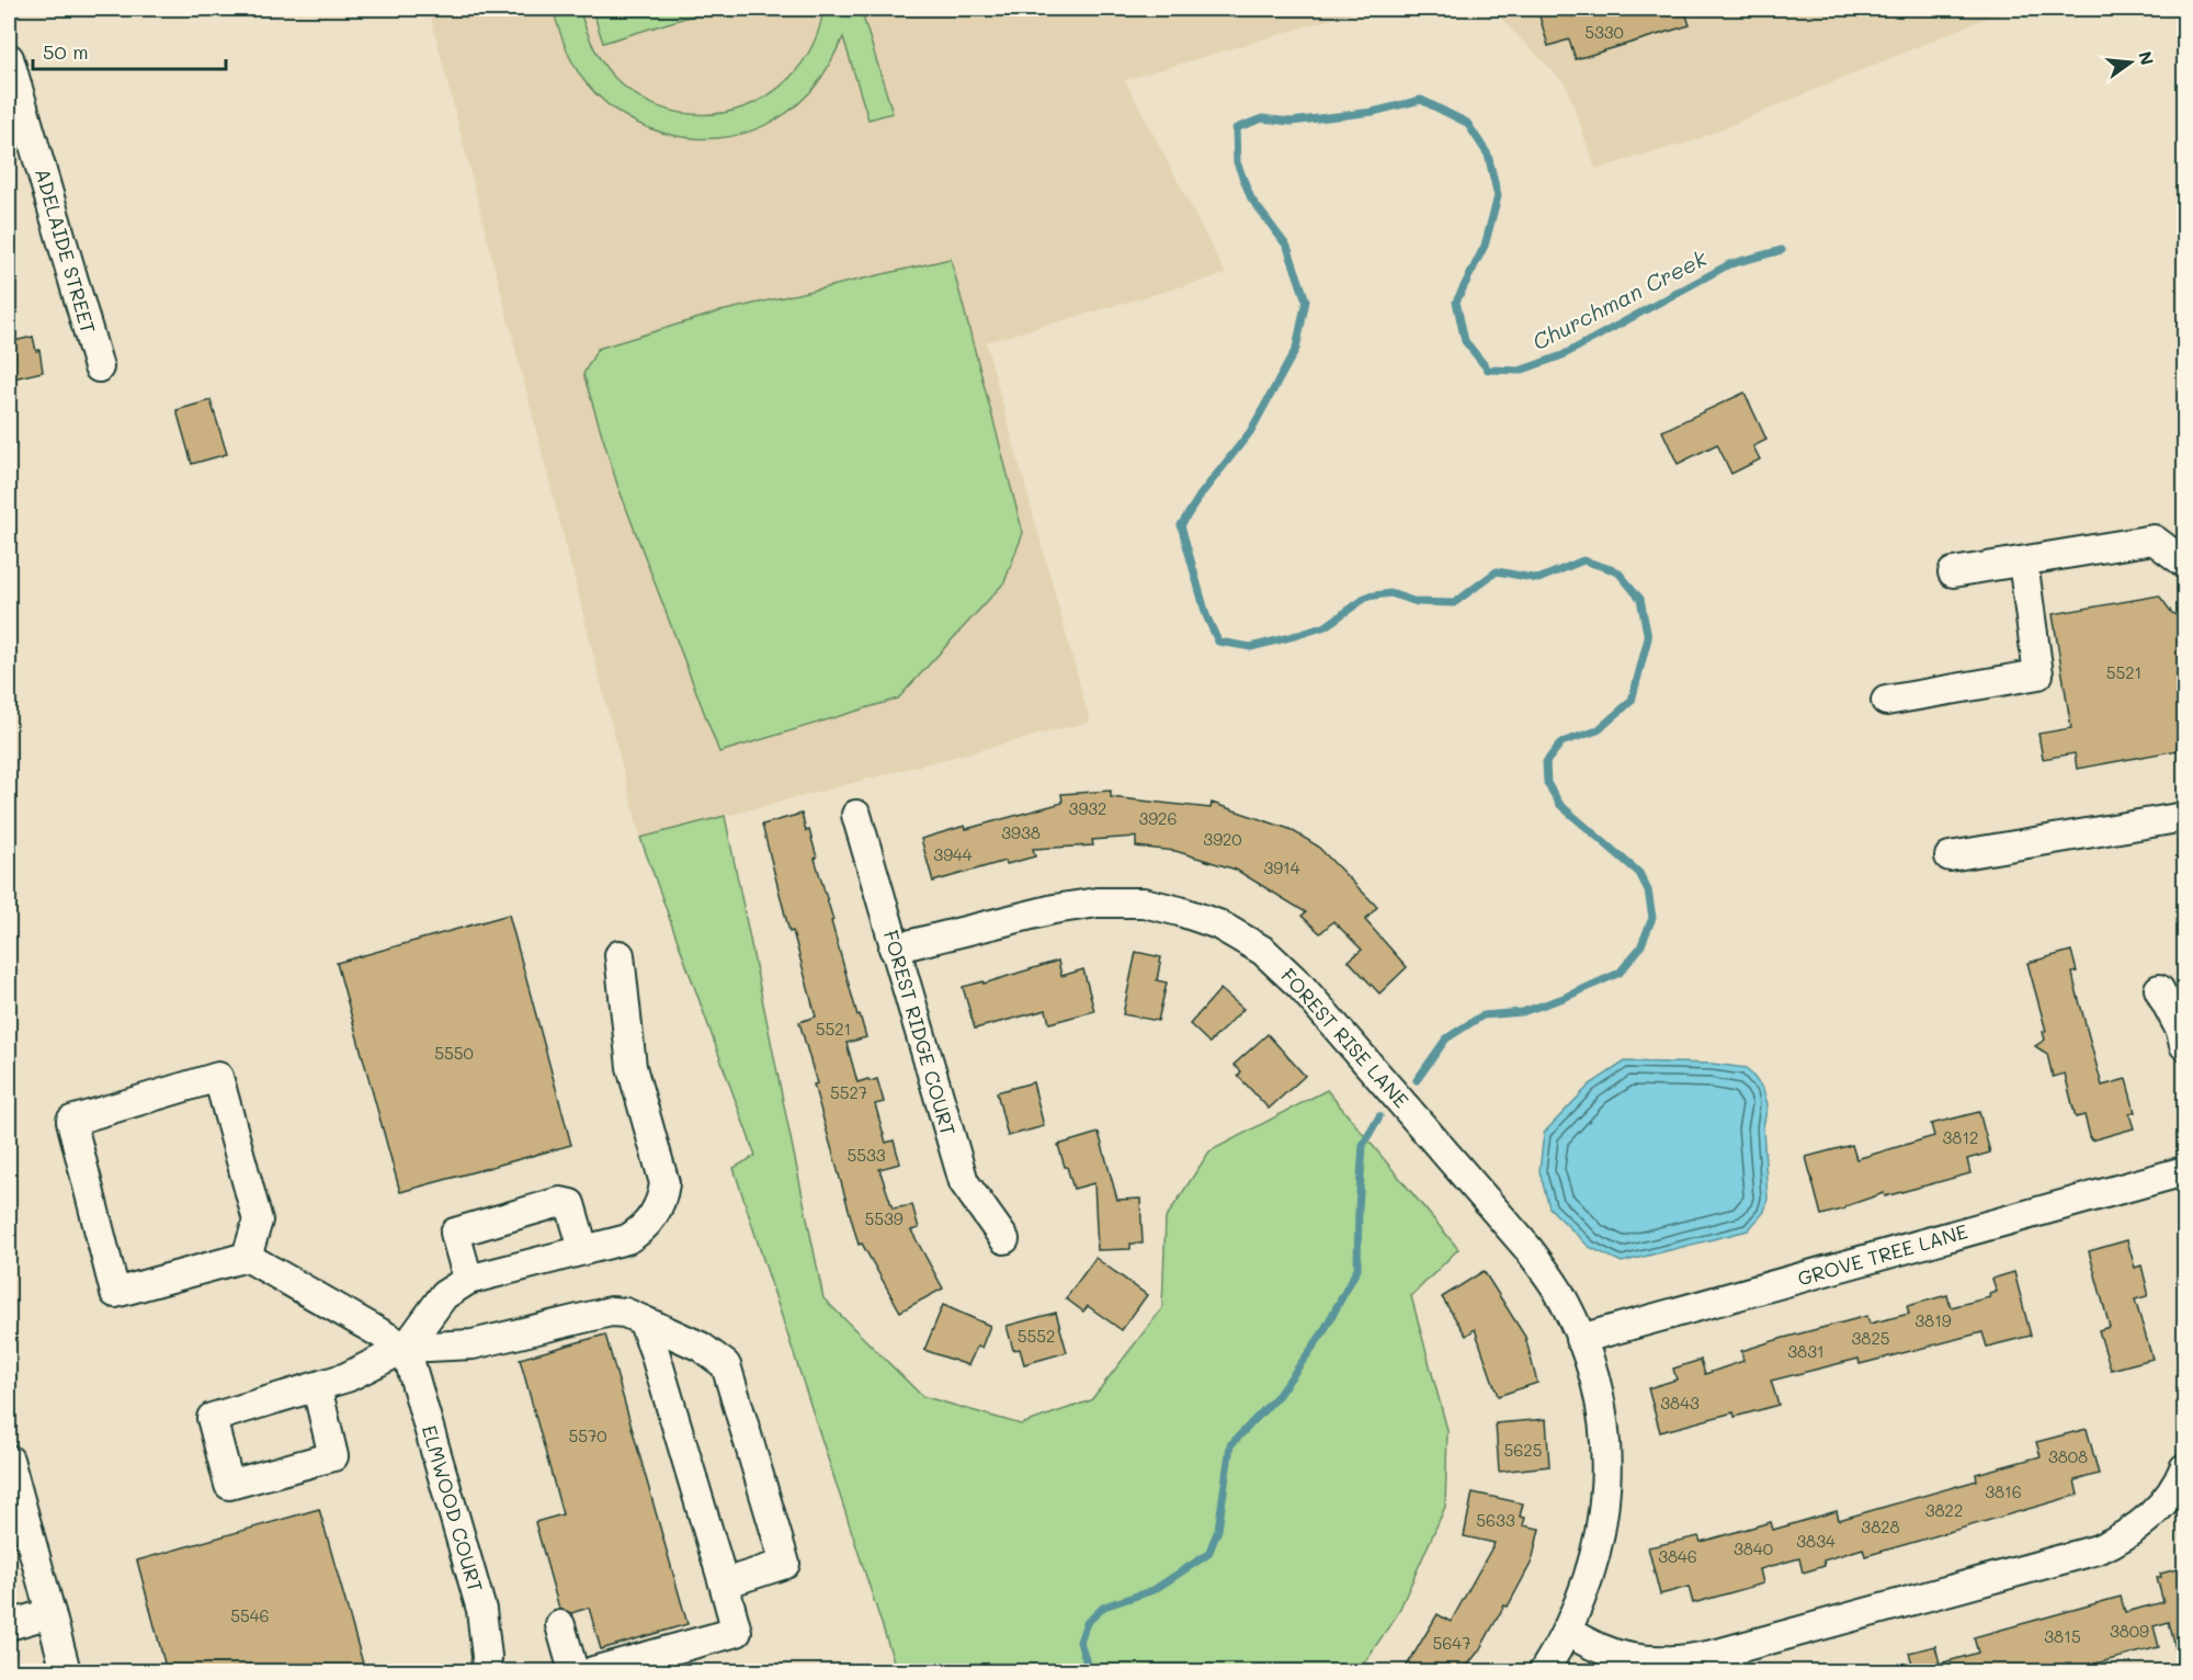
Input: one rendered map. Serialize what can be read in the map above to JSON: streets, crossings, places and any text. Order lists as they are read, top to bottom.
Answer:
{
  "streets": {
    "street": [
      "ADELAIDE STREET",
      "FOREST RIDGE COURT",
      "FOREST RISE LANE",
      "GROVE TREE LANE",
      "ELMWOOD COURT"
    ]
  },
  "crossings": [
    ["FOREST RIDGE COURT", "FOREST RISE LANE"],
    ["FOREST RISE LANE", "GROVE TREE LANE"]
  ],
  "water": ["Churchman Creek"],
  "house_numbers": [
    "5330",
    "5521",
    "3932",
    "3926",
    "3938",
    "3920",
    "3944",
    "3914",
    "5521",
    "5550",
    "5527",
    "3812",
    "5533",
    "5539",
    "3819",
    "5552",
    "3825",
    "3831",
    "3843",
    "5570",
    "5625",
    "3808",
    "3816",
    "3822",
    "5633",
    "3828",
    "3834",
    "3840",
    "3846",
    "5546",
    "3809",
    "3815",
    "5647"
  ],
  "scale_bar": "50 m",
  "north": "right"
}
